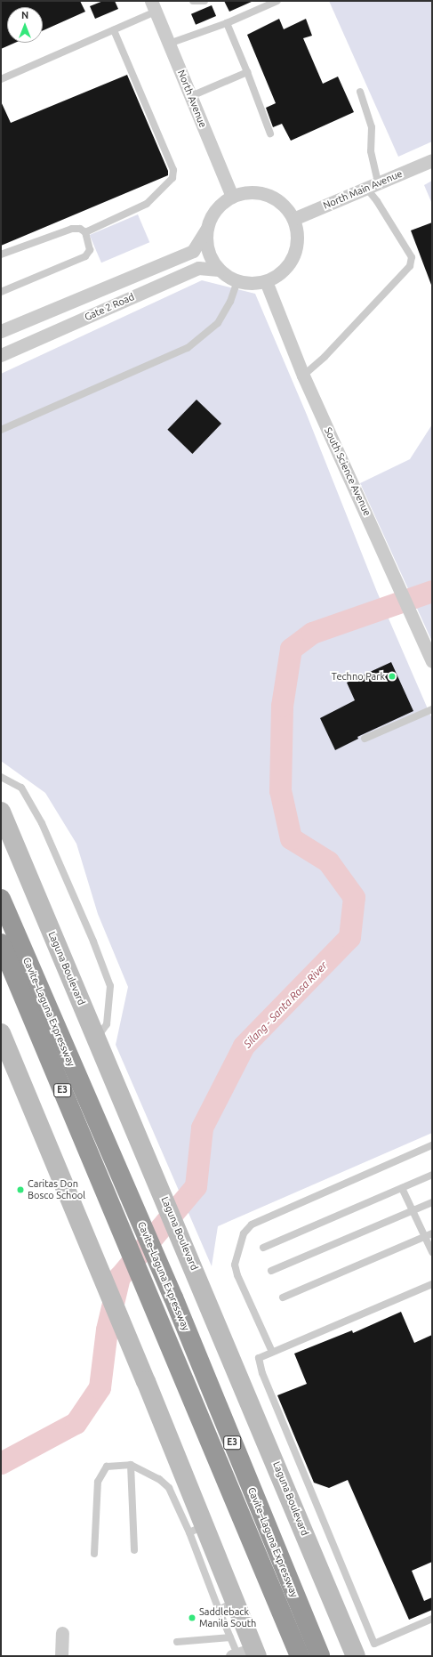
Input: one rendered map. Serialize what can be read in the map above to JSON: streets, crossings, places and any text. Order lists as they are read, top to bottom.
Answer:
{
  "streets": {
    "highway": ["Cavite–Laguna Expressway", "E3"],
    "main road": ["Laguna Boulevard"],
    "street": [
      "North Avenue",
      "North Main Avenue",
      "Gate 2 Road",
      "South Science Avenue"
    ]
  },
  "crossings": [
    ["North Avenue", "North Main Avenue"],
    ["North Avenue", "Gate 2 Road"],
    ["North Avenue", "South Science Avenue"],
    ["North Main Avenue", "Gate 2 Road"],
    ["North Main Avenue", "South Science Avenue"],
    ["Gate 2 Road", "South Science Avenue"]
  ],
  "water": ["Silang - Santa Rosa River"],
  "places": ["Techno Park", "Caritas Don Bosco School", "Saddleback Manila South"],
  "north": "top"
}
